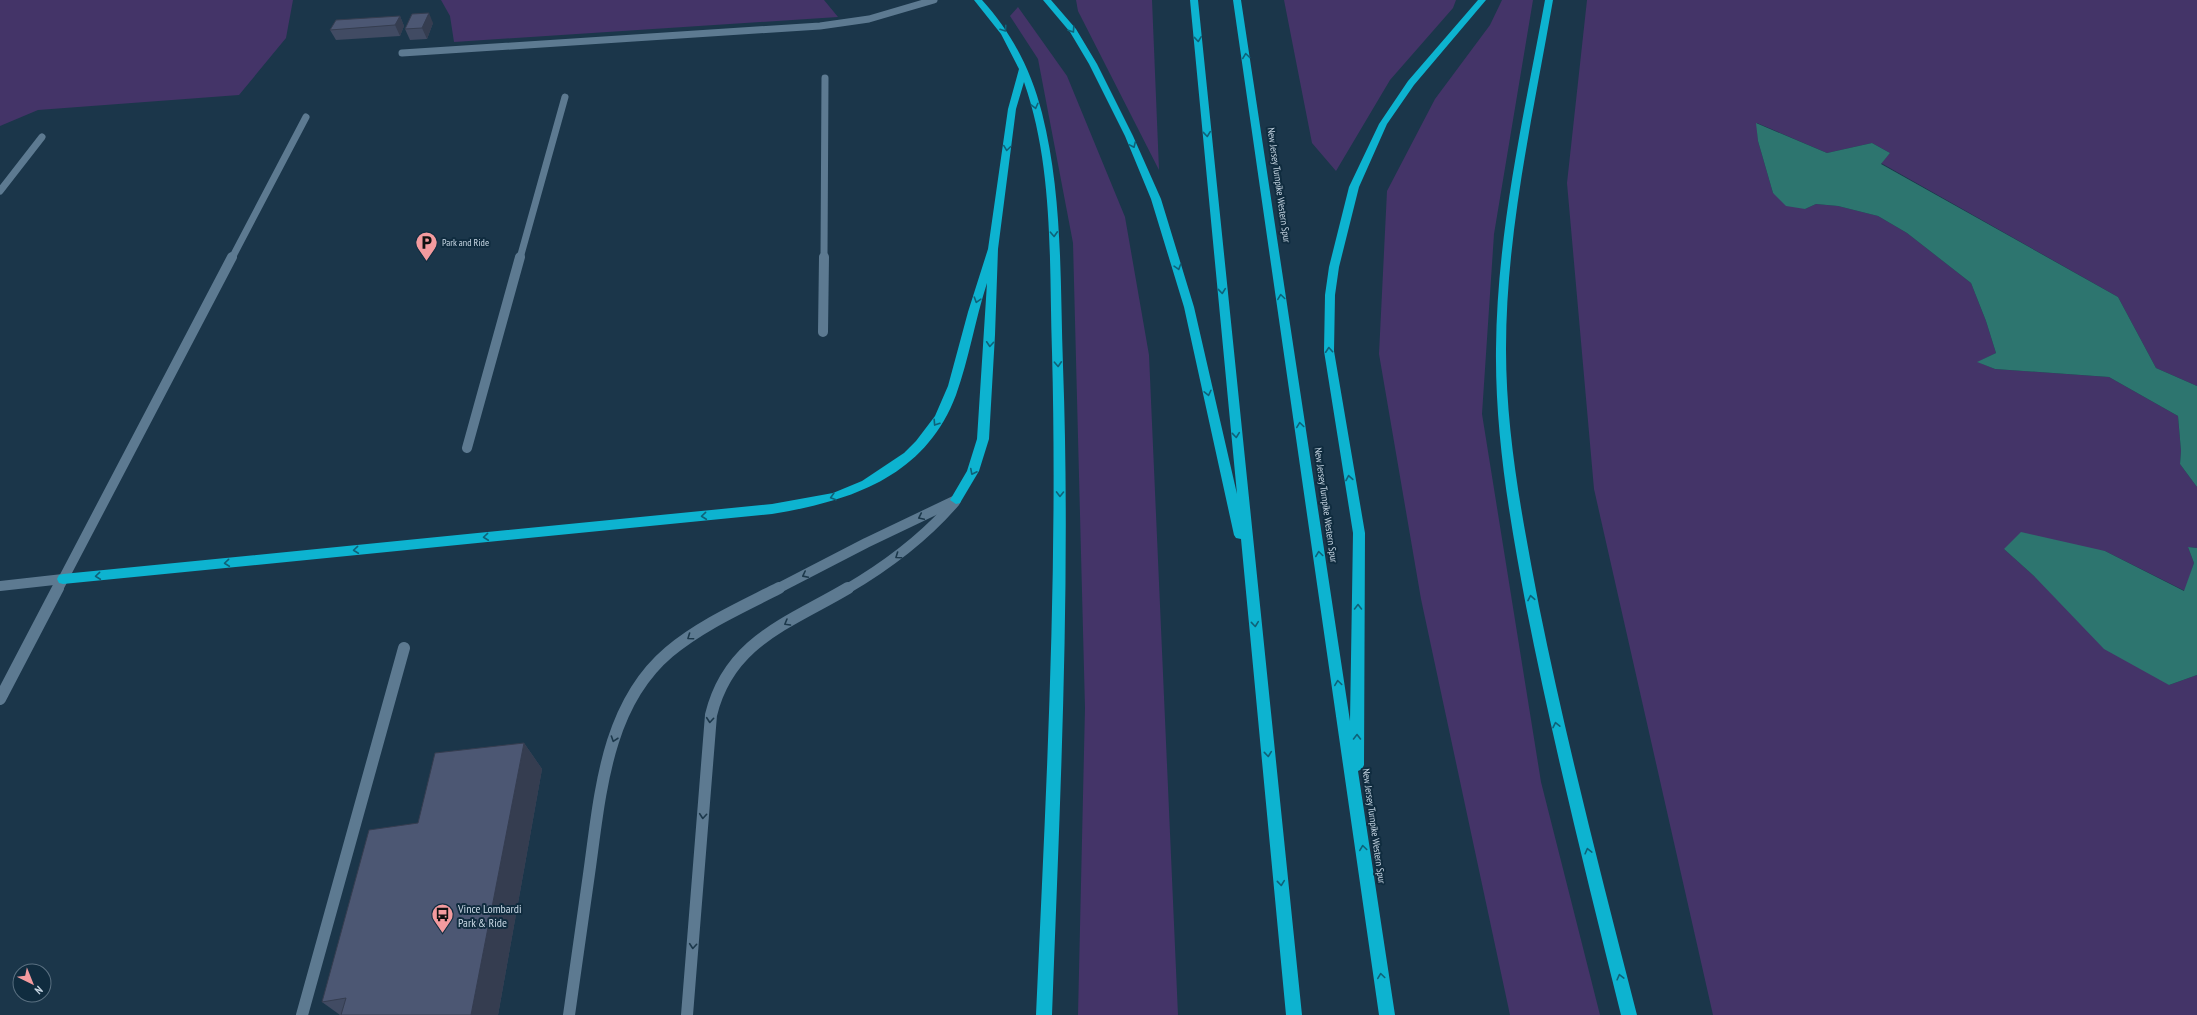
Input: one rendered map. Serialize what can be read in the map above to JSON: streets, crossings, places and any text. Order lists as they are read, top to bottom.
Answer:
{
  "streets": {
    "highway": ["New Jersey Turnpike Western Spur"]
  },
  "places": {
    "parking": ["Park and Ride"],
    "bus stop": ["Vince Lombardi Park & Ride"]
  },
  "north": "bottom right"
}
